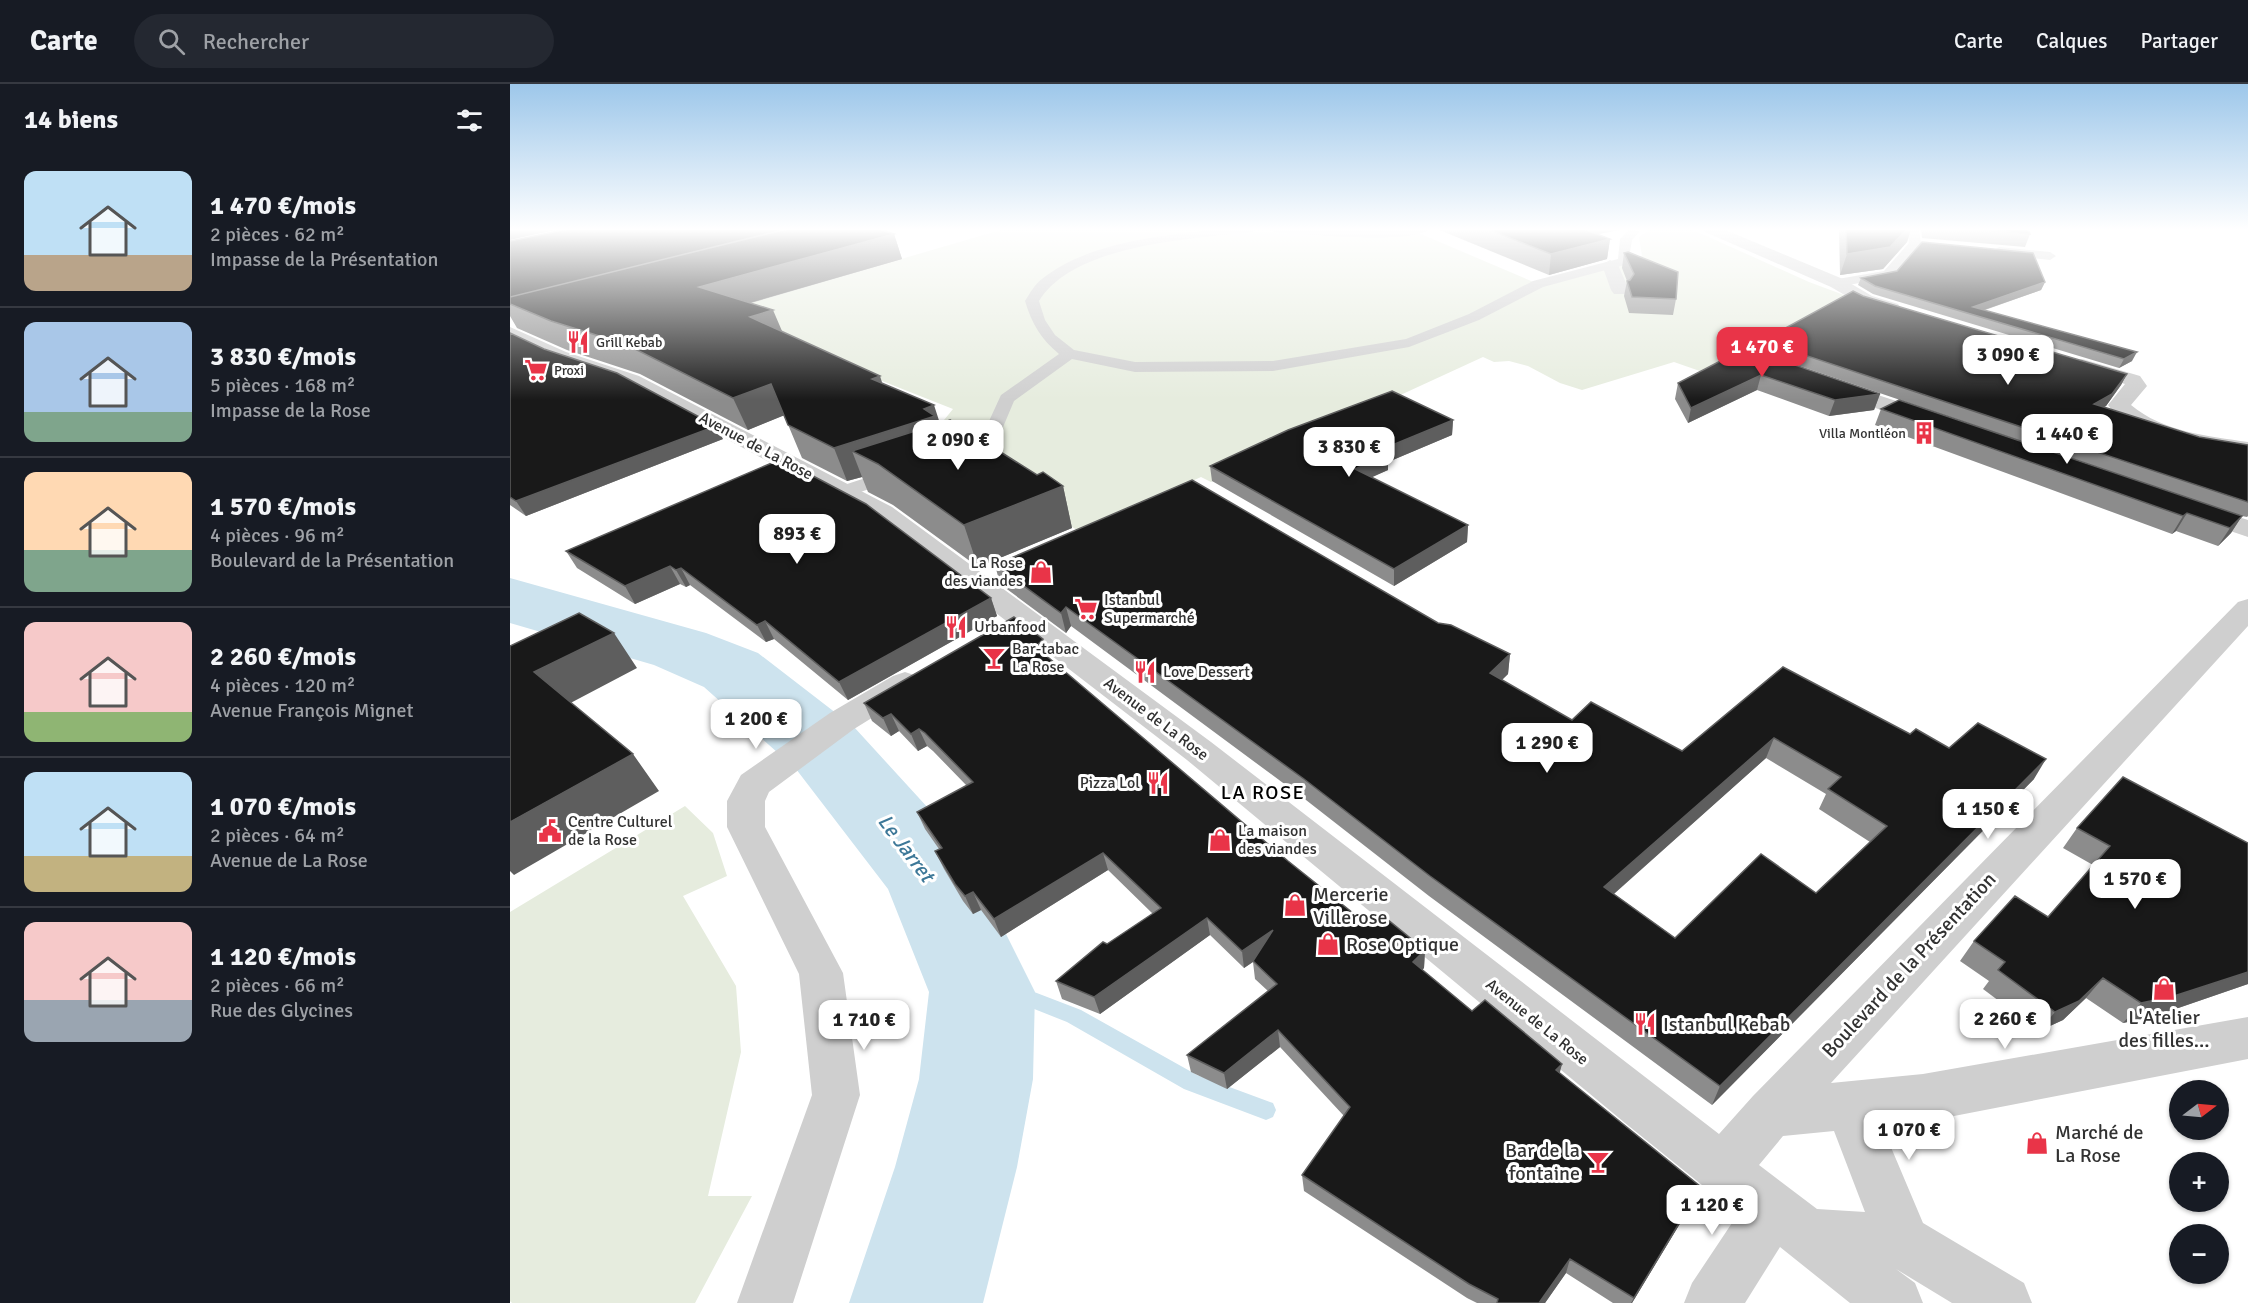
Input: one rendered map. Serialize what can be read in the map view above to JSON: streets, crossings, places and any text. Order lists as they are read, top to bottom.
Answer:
{
  "streets": {
    "street": ["Avenue de La Rose", "Boulevard de la Présentation"]
  },
  "crossings": [
    ["Avenue de La Rose", "Boulevard de la Présentation"]
  ],
  "districts": ["LA ROSE"],
  "water": ["Le Jarret"],
  "places": {
    "restaurant": [
      "Grill Kebab",
      "Urbanfood",
      "Love Dessert",
      "Pizza Lol",
      "Istanbul Kebab"
    ],
    "supermarket": ["Proxi", "Istanbul Supermarché"],
    "building": ["Villa Montléon"],
    "shop": [
      "La Rose des viandes",
      "La maison des viandes",
      "Mercerie Villerose",
      "Rose Optique",
      "L'Atelier des filles...",
      "Marché de La Rose"
    ],
    "bar": ["Bar-tabac La Rose", "Bar de la fontaine"],
    "public building": ["Centre Culturel de la Rose"]
  },
  "north": "right",
  "page": {
    "header": "Carte",
    "search": "Rechercher",
    "nav": ["Carte", "Calques", "Partager"],
    "heading": "14 biens",
    "list": [
      {
        "name": "1 470 €/mois",
        "note": "2 pièces · 62 m² · Impasse de la Présentation"
      },
      {
        "name": "3 830 €/mois",
        "note": "5 pièces · 168 m² · Impasse de la Rose"
      },
      {
        "name": "1 570 €/mois",
        "note": "4 pièces · 96 m² · Boulevard de la Présentation"
      },
      {
        "name": "2 260 €/mois",
        "note": "4 pièces · 120 m² · Avenue François Mignet"
      },
      {
        "name": "1 070 €/mois",
        "note": "2 pièces · 64 m² · Avenue de La Rose"
      },
      {
        "name": "1 120 €/mois",
        "note": "2 pièces · 66 m² · Rue des Glycines"
      }
    ],
    "price": [
      "1 470 €",
      "3 090 €",
      "1 440 €",
      "2 090 €",
      "3 830 €",
      "893 €",
      "1 200 €",
      "1 290 €",
      "1 150 €",
      "1 570 €",
      "2 260 €",
      "1 710 €",
      "1 070 €",
      "1 120 €"
    ],
    "map_buttons": ["+", "−"]
  }
}
